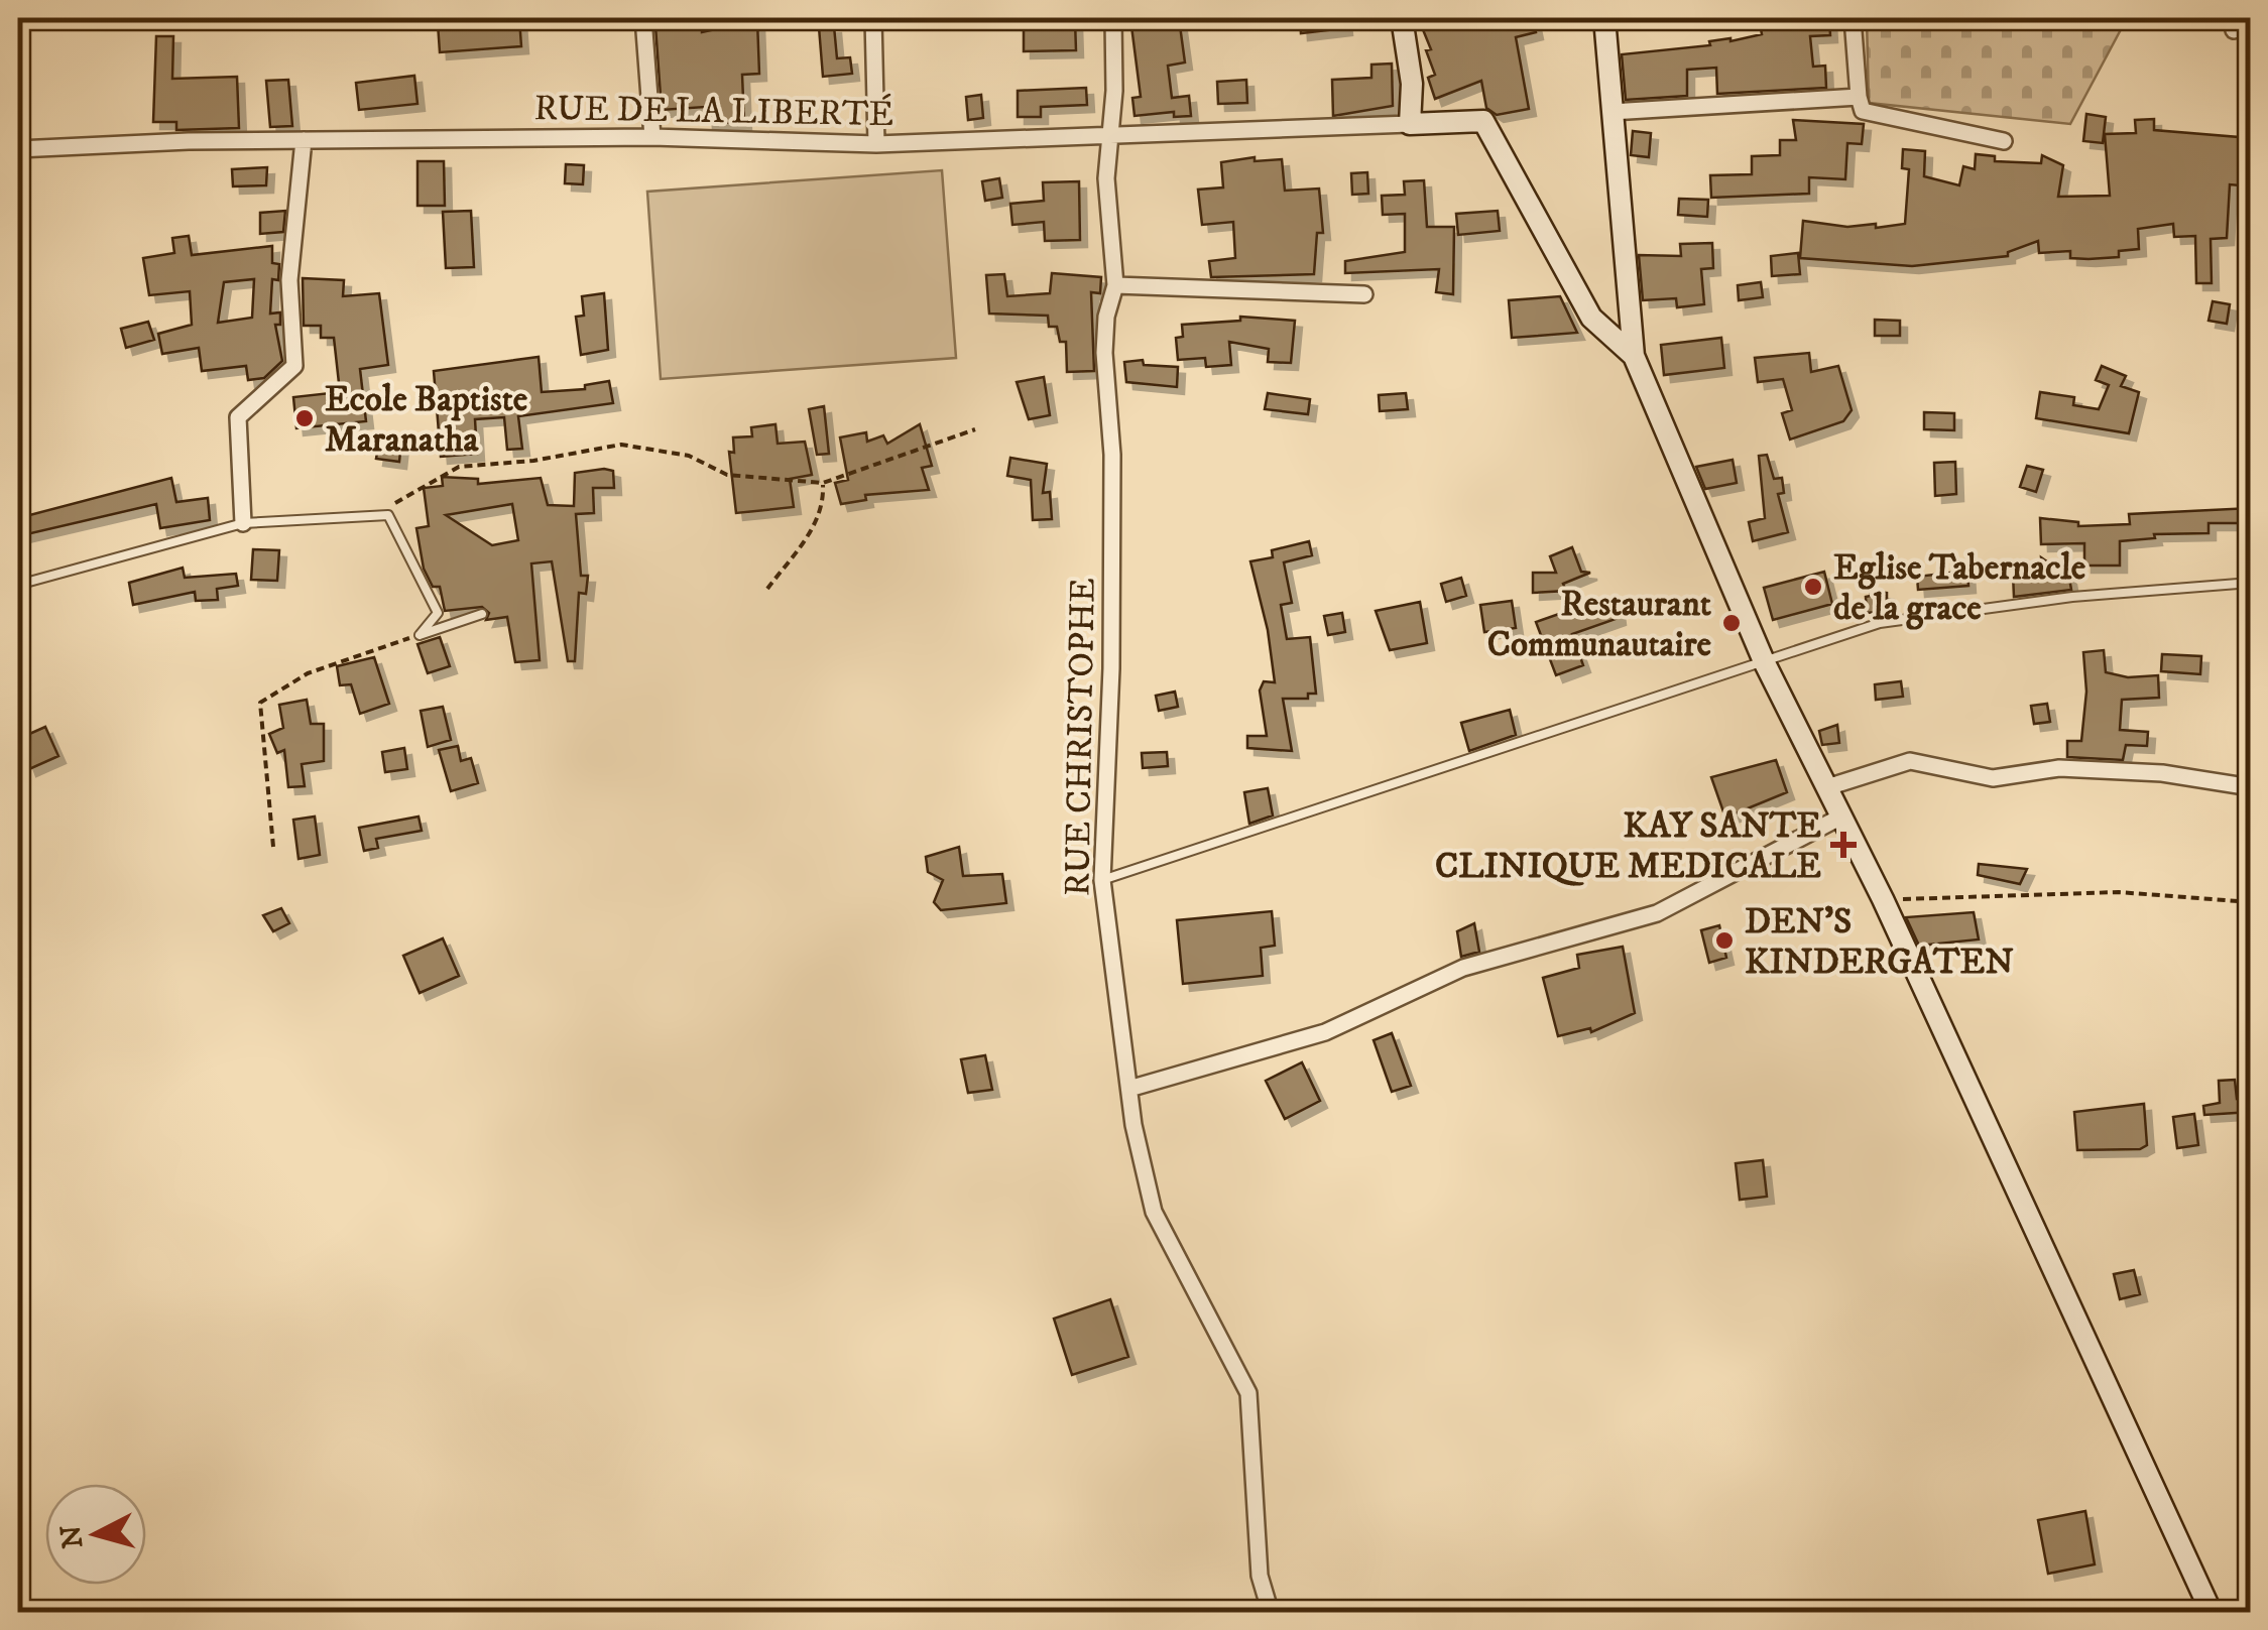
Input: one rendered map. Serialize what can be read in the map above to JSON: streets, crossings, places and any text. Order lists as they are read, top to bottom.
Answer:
{
  "streets": {
    "street": ["RUE DE LA LIBERTÉ", "RUE CHRISTOPHE"]
  },
  "crossings": [
    ["RUE DE LA LIBERTÉ", "RUE CHRISTOPHE"]
  ],
  "places": {
    "other": [
      "Ecole Baptiste Maranatha",
      "Eglise Tabernacle de la grace",
      "Restaurant Communautaire",
      "DEN'S KINDERGATEN"
    ],
    "health": ["KAY SANTE CLINIQUE MEDICALE"]
  },
  "north": "left"
}
